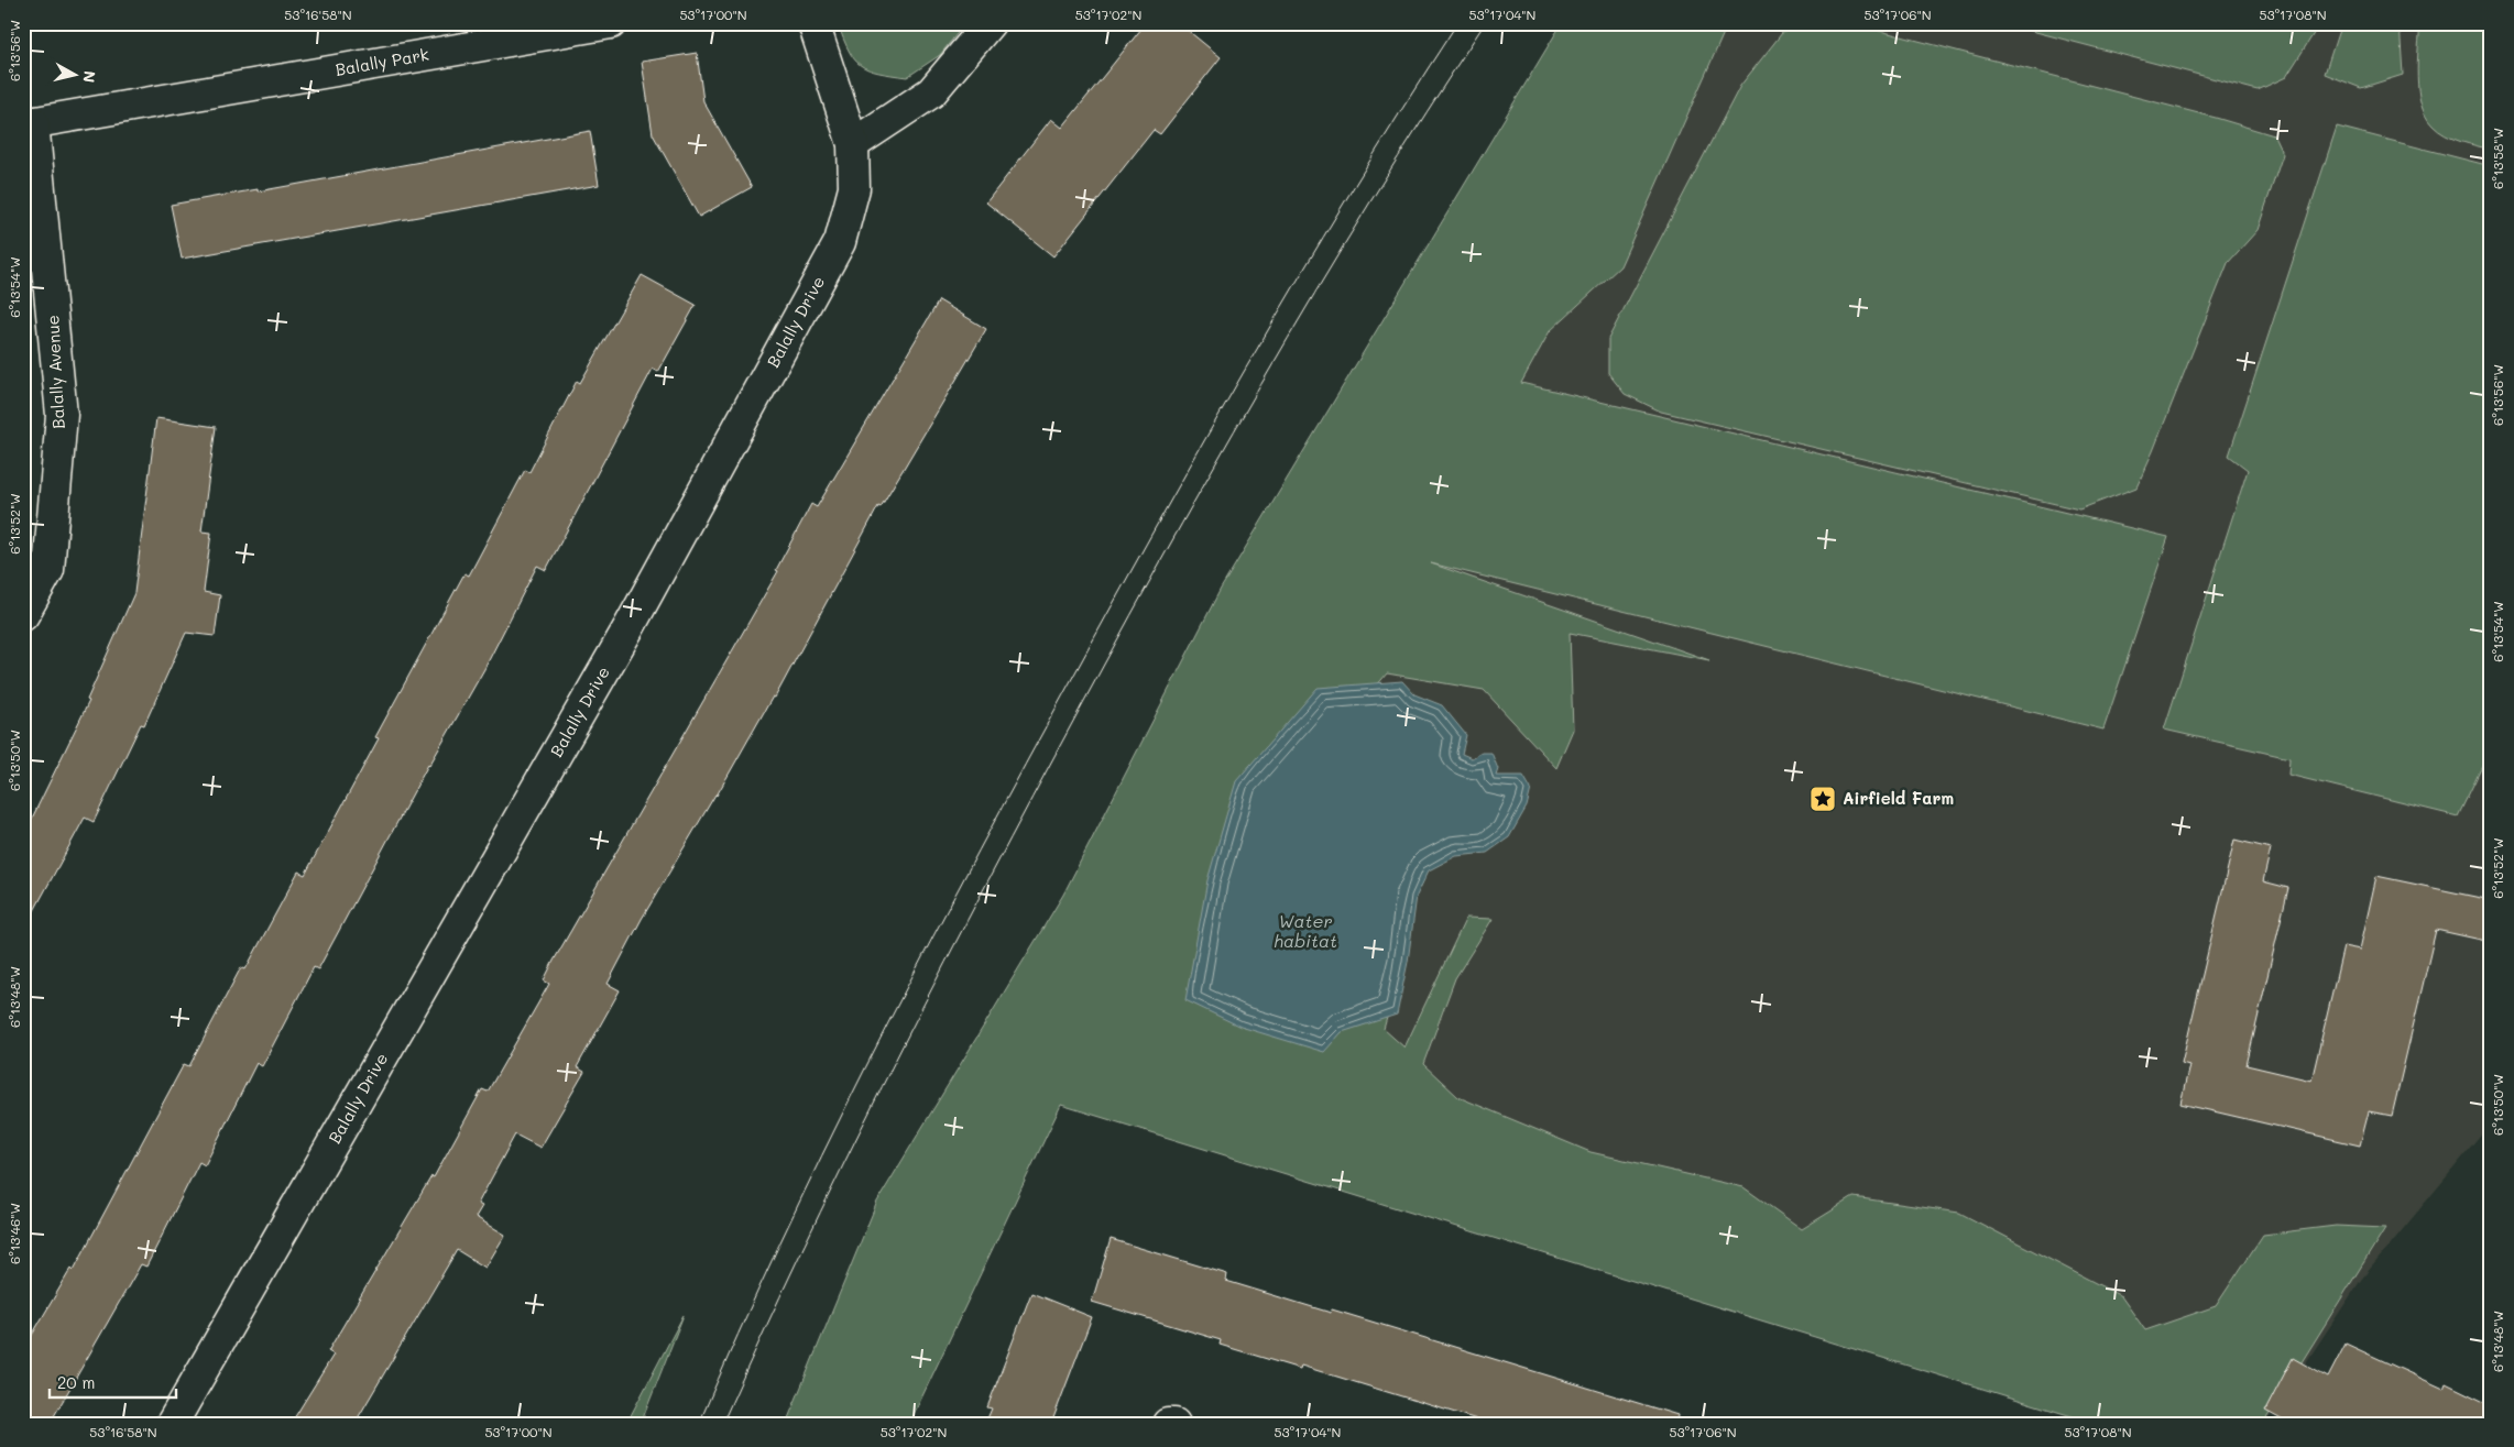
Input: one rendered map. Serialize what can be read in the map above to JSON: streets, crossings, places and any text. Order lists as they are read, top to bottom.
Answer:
{
  "streets": {
    "street": ["Balally Park", "Balally Drive", "Balally Avenue"]
  },
  "crossings": [
    ["Balally Park", "Balally Avenue"]
  ],
  "water": ["Water habitat"],
  "places": {
    "place": ["Airfield Farm"]
  },
  "scale_bar": "20 m",
  "north": "right",
  "coordinates": [
    "53°16'58\"N",
    "53°17'00\"N",
    "53°17'02\"N",
    "53°17'04\"N",
    "53°17'06\"N",
    "53°17'08\"N",
    "6°13'56\"W",
    "6°13'58\"W",
    "6°13'54\"W",
    "6°13'52\"W",
    "6°13'50\"W",
    "6°13'48\"W",
    "6°13'46\"W"
  ]
}
